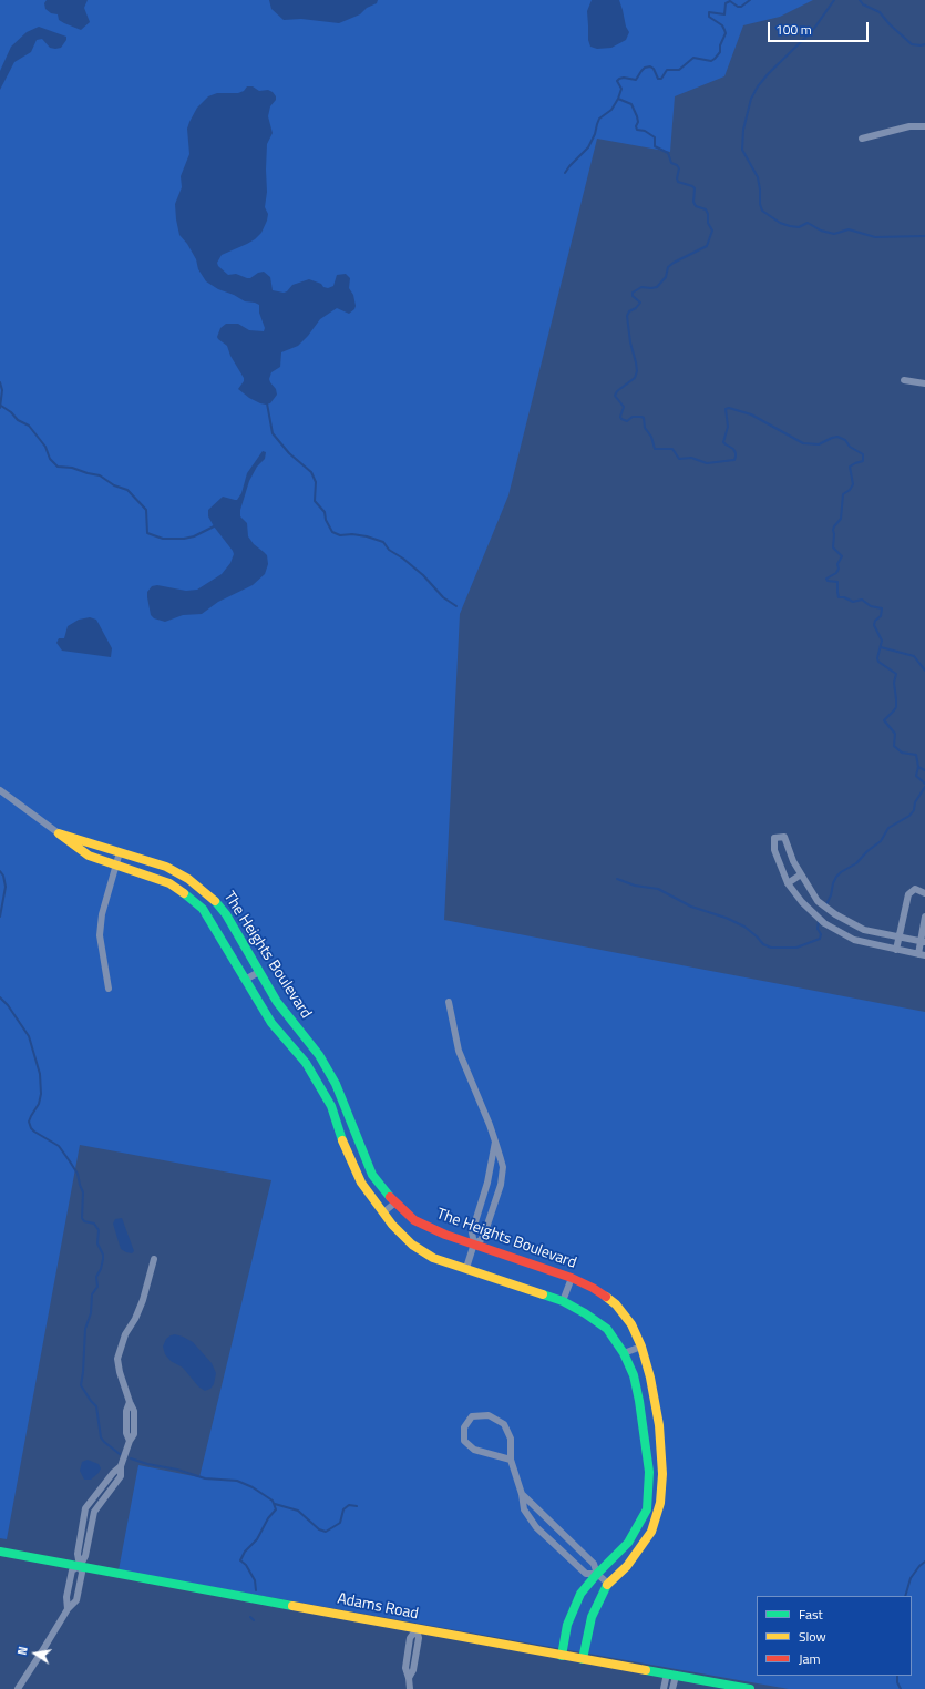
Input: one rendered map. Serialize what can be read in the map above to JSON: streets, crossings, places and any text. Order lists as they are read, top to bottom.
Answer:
{
  "streets": {
    "street": ["The Heights Boulevard", "Adams Road"]
  },
  "crossings": [
    ["The Heights Boulevard", "Adams Road"]
  ],
  "legend": ["Fast", "Slow", "Jam"],
  "scale_bar": "100 m",
  "north": "left"
}
